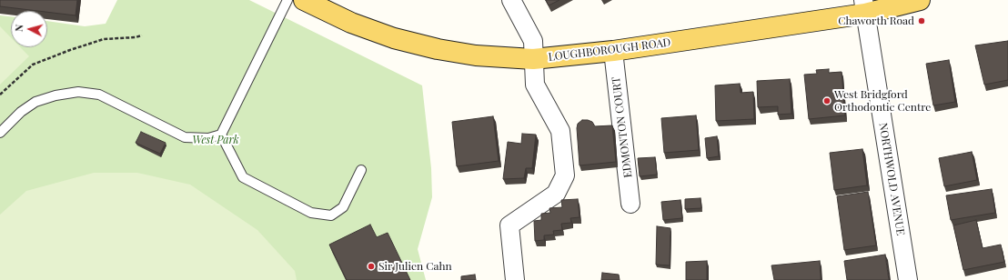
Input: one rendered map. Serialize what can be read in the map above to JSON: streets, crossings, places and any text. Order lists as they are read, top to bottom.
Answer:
{
  "streets": {
    "main road": ["LOUGHBOROUGH ROAD"],
    "street": ["EDMONTON COURT", "NORTHWOLD AVENUE"]
  },
  "crossings": [
    ["LOUGHBOROUGH ROAD", "EDMONTON COURT"],
    ["LOUGHBOROUGH ROAD", "NORTHWOLD AVENUE"]
  ],
  "parks": ["West Park"],
  "places": ["Chaworth Road", "West Bridgford Orthodontic Centre", "Sir Julien Cahn"],
  "north": "left"
}
